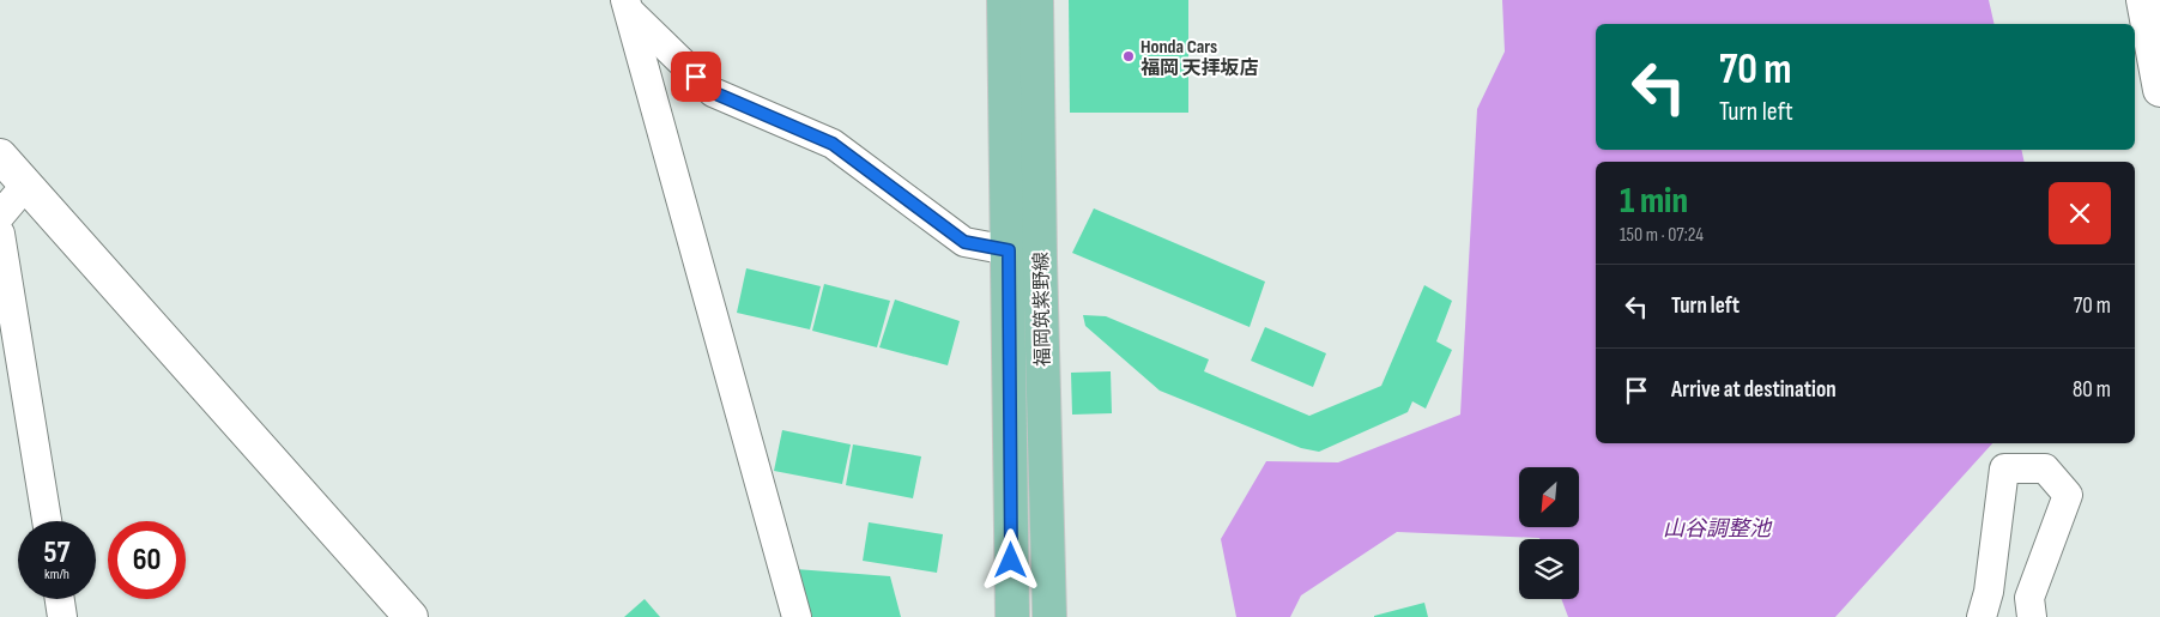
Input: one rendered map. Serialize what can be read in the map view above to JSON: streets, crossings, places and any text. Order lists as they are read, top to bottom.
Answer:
{
  "streets": {
    "main road": ["福岡筑紫野線"]
  },
  "water": ["山谷調整池"],
  "places": ["Honda Cars 福岡 天拝坂店"],
  "north": "bottom left",
  "page": {
    "turn": ["70 m", "Turn left"],
    "heading": ["1 min", "150 m · 07:24"],
    "list": [
      {
        "name": "Turn left",
        "value": "70 m"
      },
      {
        "name": "Arrive at destination",
        "value": "80 m"
      }
    ],
    "speed": "57 km/h",
    "limit": "60"
  }
}
